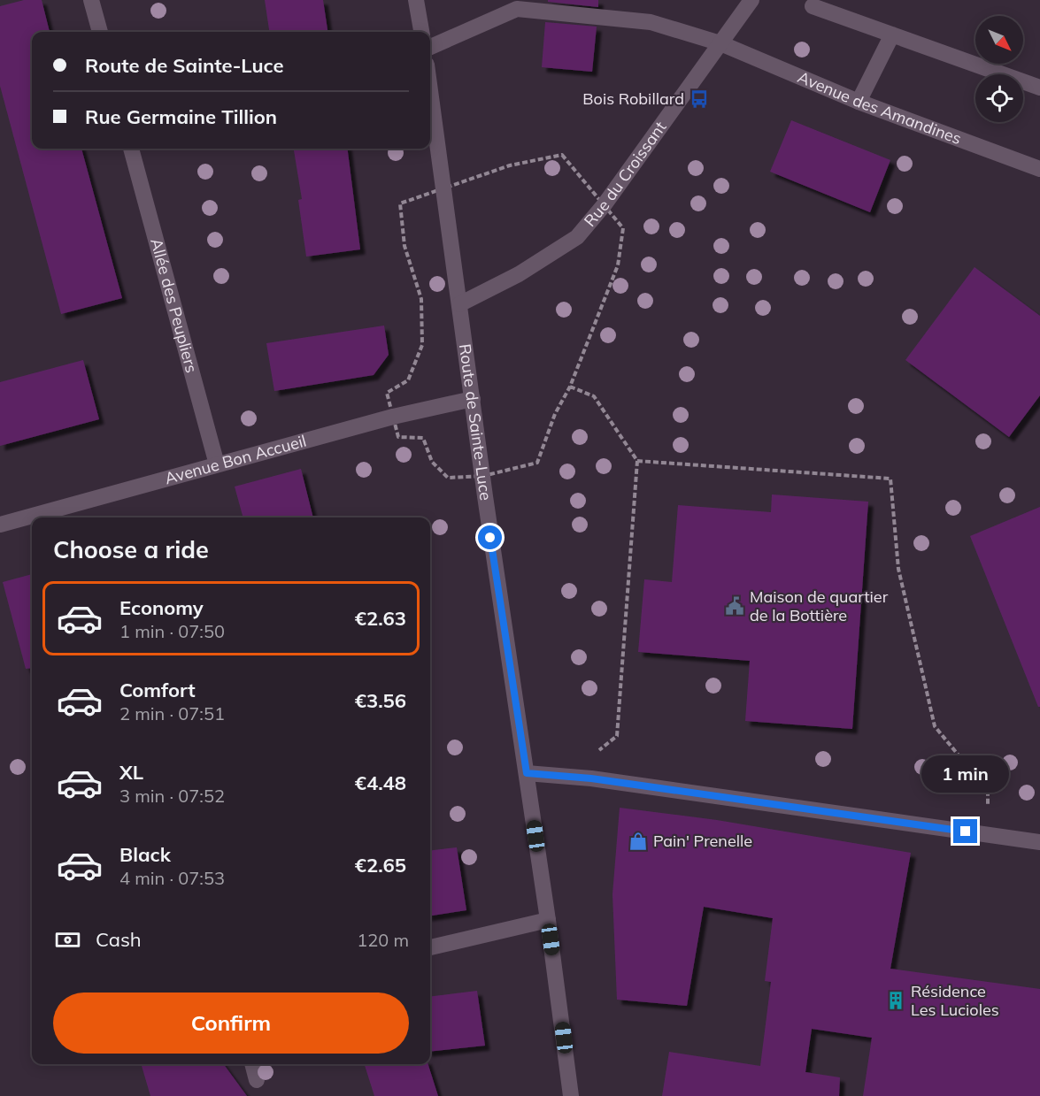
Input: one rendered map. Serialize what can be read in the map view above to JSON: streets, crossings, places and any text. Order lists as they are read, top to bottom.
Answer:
{
  "streets": {
    "street": [
      "Avenue des Amandines",
      "Rue du Croissant",
      "Allée des Peupliers",
      "Route de Sainte-Luce",
      "Avenue Bon Accueil"
    ]
  },
  "crossings": [
    ["Avenue des Amandines", "Rue du Croissant"],
    ["Rue du Croissant", "Route de Sainte-Luce"],
    ["Allée des Peupliers", "Avenue Bon Accueil"],
    ["Route de Sainte-Luce", "Avenue Bon Accueil"]
  ],
  "places": {
    "bus stop": ["Bois Robillard"],
    "public building": ["Maison de quartier de la Bottière"],
    "shop": ["Pain' Prenelle"],
    "building": ["Résidence Les Lucioles"]
  },
  "north": "bottom right",
  "page": {
    "banner": ["Route de Sainte-Luce", "Rue Germaine Tillion"],
    "heading": "Choose a ride",
    "list": [
      {
        "name": "Economy",
        "note": "1 min · 07:50",
        "value": "€2.63"
      },
      {
        "name": "Comfort",
        "note": "2 min · 07:51",
        "value": "€3.56"
      },
      {
        "name": "XL",
        "note": "3 min · 07:52",
        "value": "€4.48"
      },
      {
        "name": "Black",
        "note": "4 min · 07:53",
        "value": "€2.65"
      }
    ],
    "bubble": "1 min",
    "pay": ["Cash", "120 m"],
    "buttons": "Confirm"
  }
}
